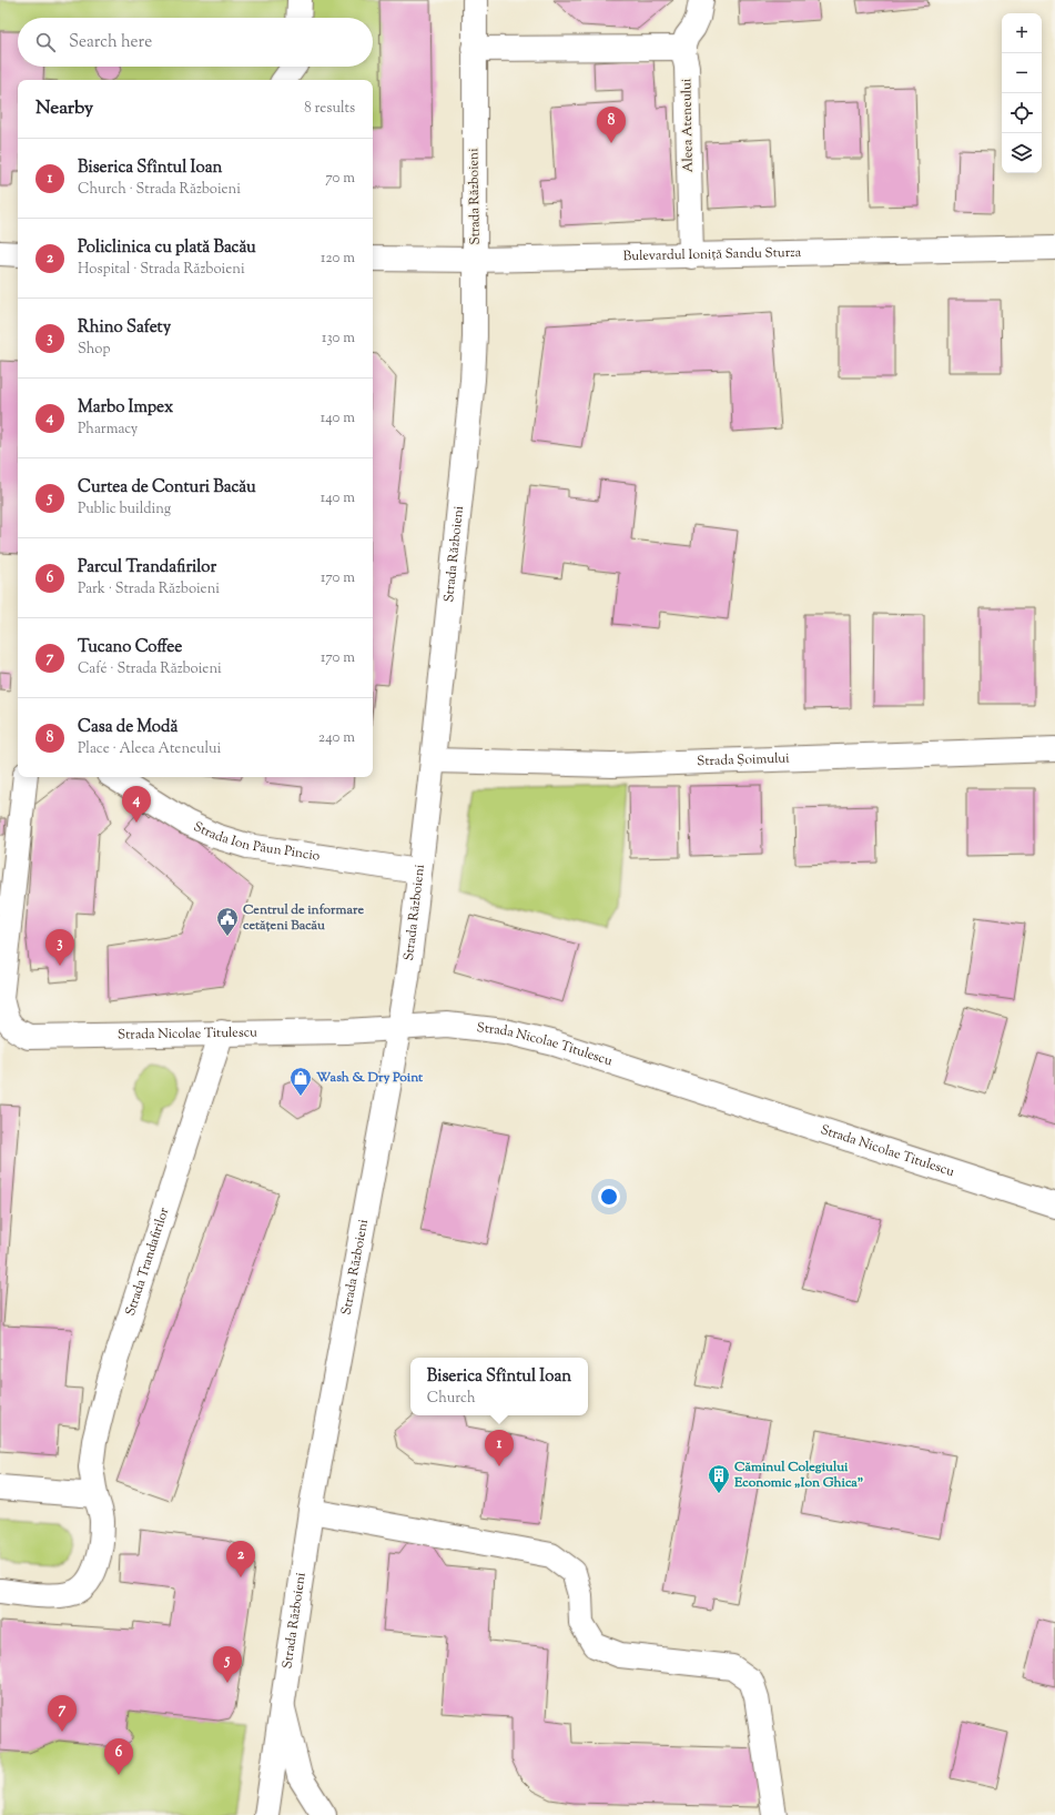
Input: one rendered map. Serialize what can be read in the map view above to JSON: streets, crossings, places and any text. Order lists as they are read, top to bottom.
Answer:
{
  "streets": {
    "street": [
      "Aleea Ateneului",
      "Strada Războieni",
      "Bulevardul Ioniță Sandu Sturza",
      "Strada Șoimului",
      "Strada Ion Păun Pincio",
      "Strada Nicolae Titulescu",
      "Strada Trandafirilor"
    ]
  },
  "crossings": [
    ["Aleea Ateneului", "Bulevardul Ioniță Sandu Sturza"],
    ["Strada Războieni", "Bulevardul Ioniță Sandu Sturza"],
    ["Strada Războieni", "Strada Șoimului"],
    ["Strada Războieni", "Strada Ion Păun Pincio"],
    ["Strada Războieni", "Strada Nicolae Titulescu"],
    ["Strada Nicolae Titulescu", "Strada Trandafirilor"]
  ],
  "places": {
    "public building": ["Centrul de informare cetățeni Bacău"],
    "shop": ["Wash & Dry Point"],
    "building": ["Căminul Colegiului Economic „Ion Ghica\""]
  },
  "page": {
    "map_buttons": ["+", "−"],
    "search": "Search here",
    "heading": ["Nearby", "8 results"],
    "pins": [
      "8",
      "4",
      "3",
      "1",
      "2",
      "5",
      "7",
      "6"
    ],
    "list": [
      {
        "mark": "1",
        "name": "Biserica Sfîntul Ioan",
        "note": "Church · Strada Războieni",
        "value": "70 m"
      },
      {
        "mark": "2",
        "name": "Policlinica cu plată Bacău",
        "note": "Hospital · Strada Războieni",
        "value": "120 m"
      },
      {
        "mark": "3",
        "name": "Rhino Safety",
        "note": "Shop",
        "value": "130 m"
      },
      {
        "mark": "4",
        "name": "Marbo Impex",
        "note": "Pharmacy",
        "value": "140 m"
      },
      {
        "mark": "5",
        "name": "Curtea de Conturi Bacău",
        "note": "Public building",
        "value": "140 m"
      },
      {
        "mark": "6",
        "name": "Parcul Trandafirilor",
        "note": "Park · Strada Războieni",
        "value": "170 m"
      },
      {
        "mark": "7",
        "name": "Tucano Coffee",
        "note": "Café · Strada Războieni",
        "value": "170 m"
      },
      {
        "mark": "8",
        "name": "Casa de Modă",
        "note": "Place · Aleea Ateneului",
        "value": "240 m"
      }
    ],
    "popup": ["Biserica Sfîntul Ioan", "Church"]
  }
}
